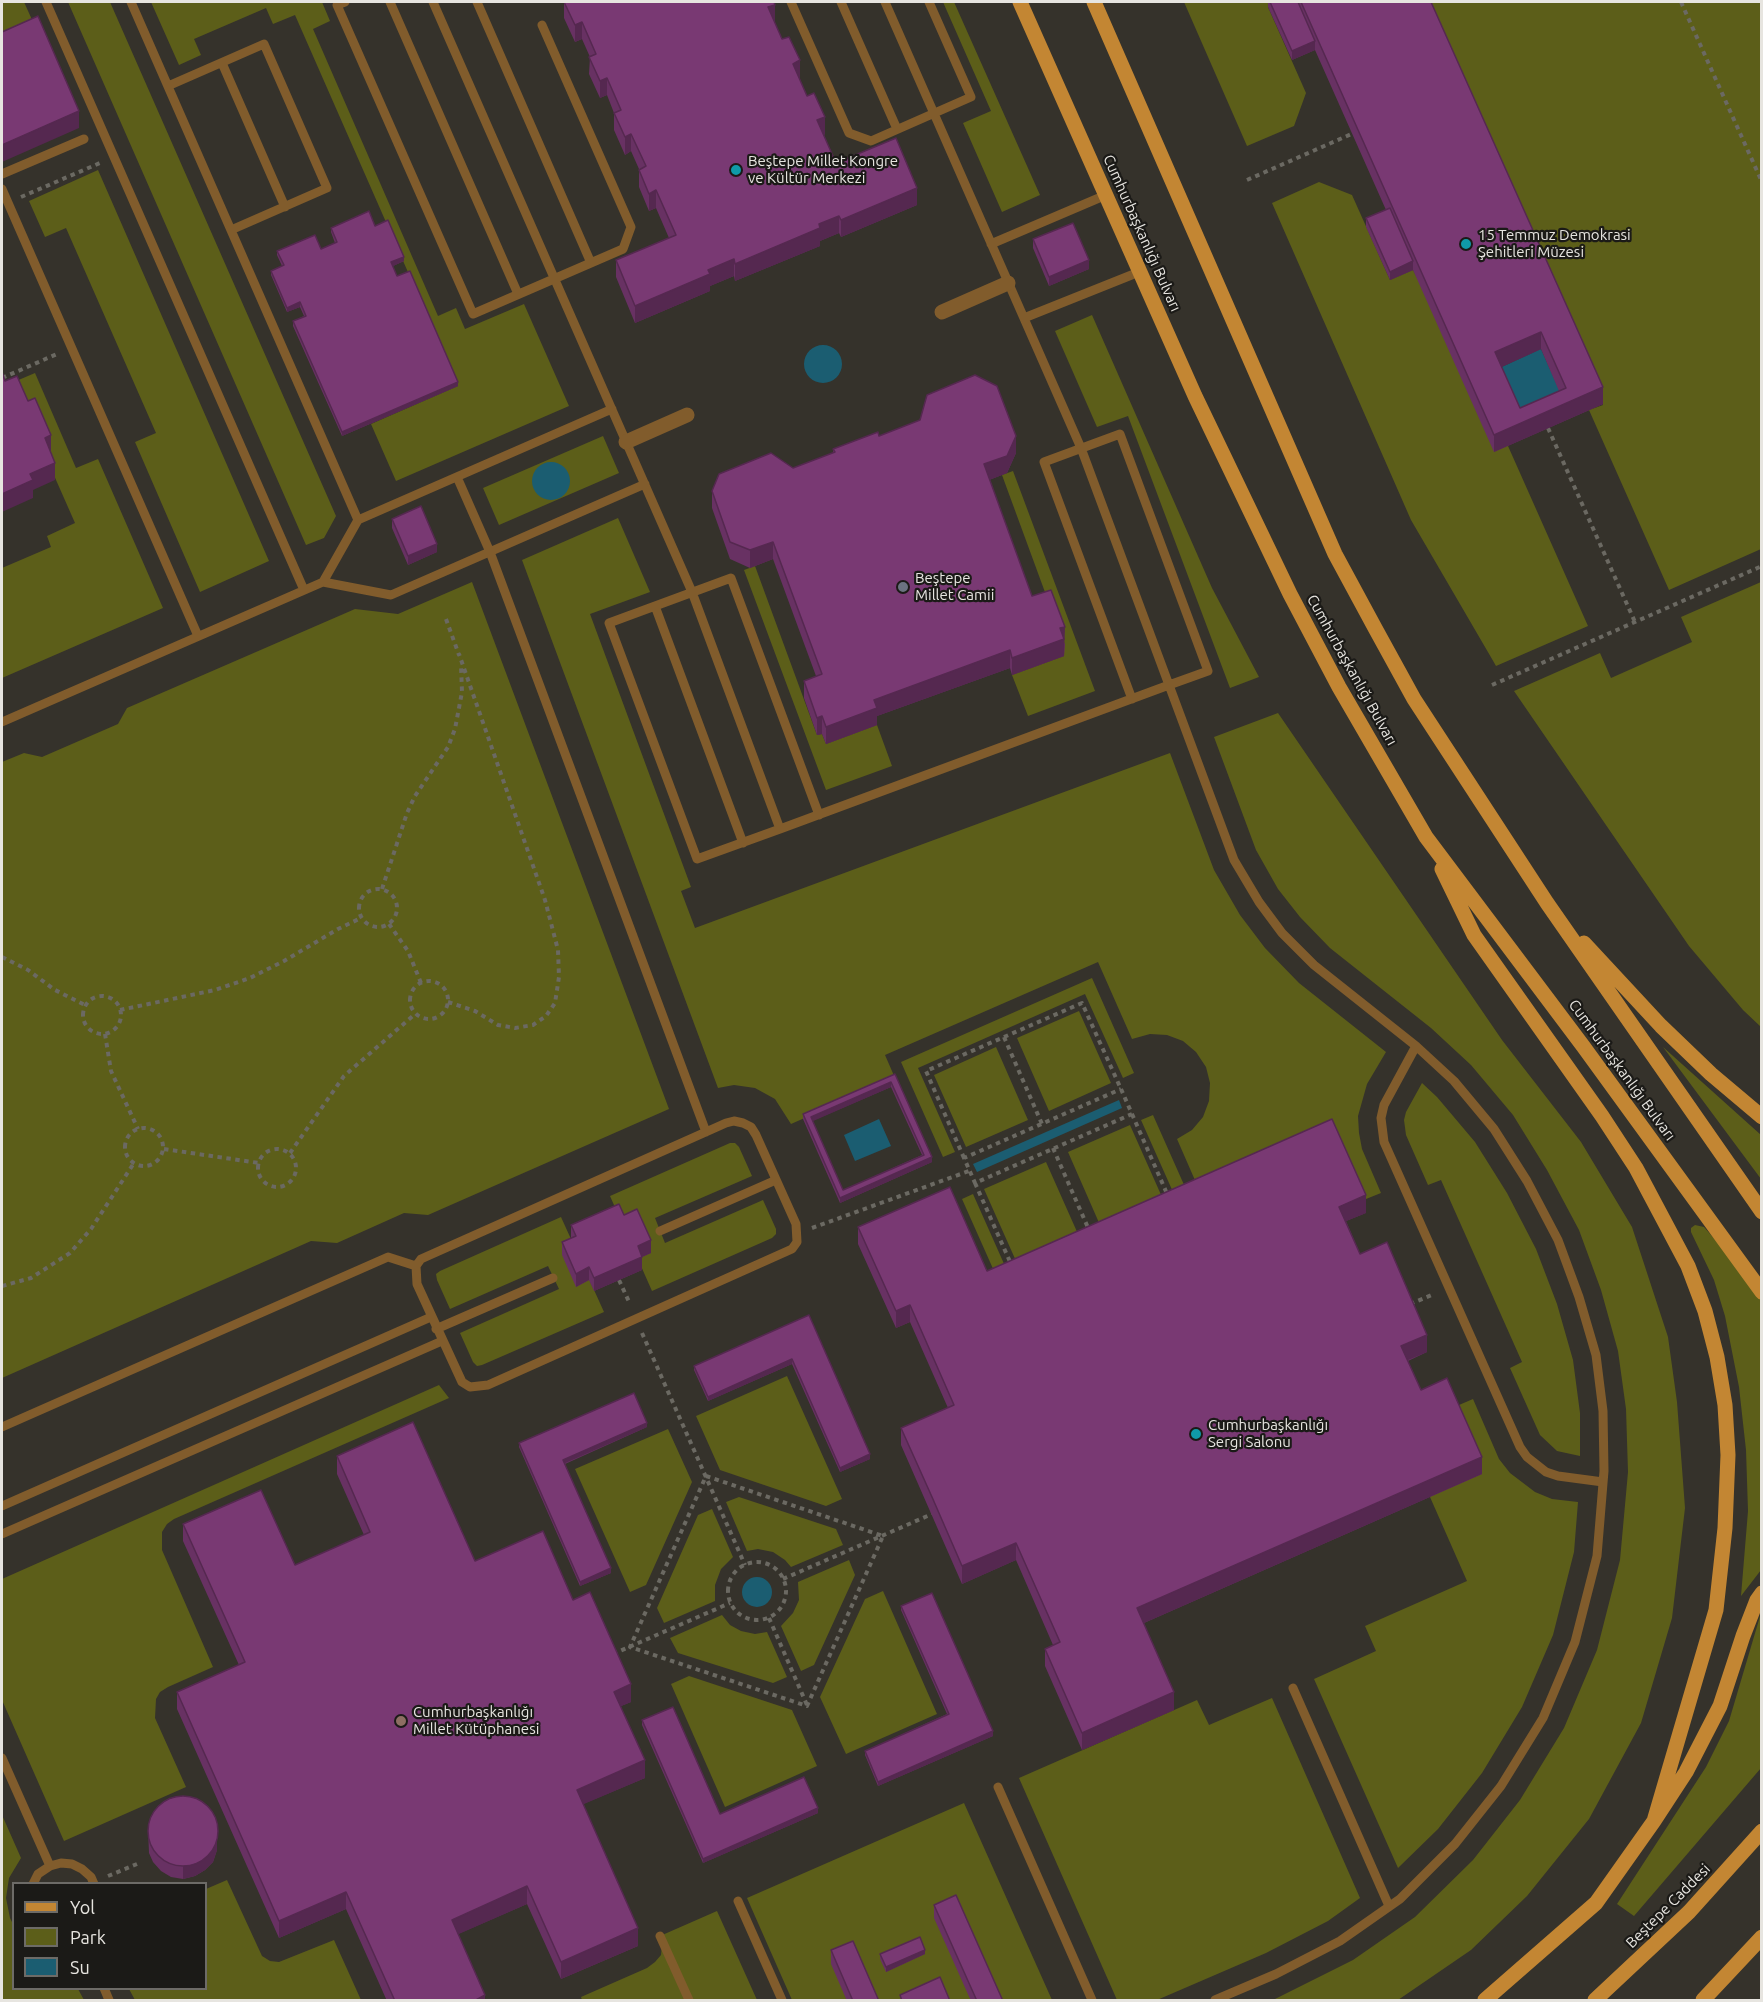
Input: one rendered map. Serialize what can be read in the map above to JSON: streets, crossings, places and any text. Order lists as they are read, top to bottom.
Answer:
{
  "streets": {
    "main road": ["Cumhurbaşkanlığı Bulvarı", "Beştepe Caddesi"]
  },
  "places": [
    "Beştepe Millet Kongre ve Kültür Merkezi",
    "15 Temmuz Demokrasi Şehitleri Müzesi",
    "Beştepe Millet Camii",
    "Cumhurbaşkanlığı Sergi Salonu",
    "Cumhurbaşkanlığı Millet Kütüphanesi"
  ],
  "legend": ["Yol", "Park", "Su"]
}
